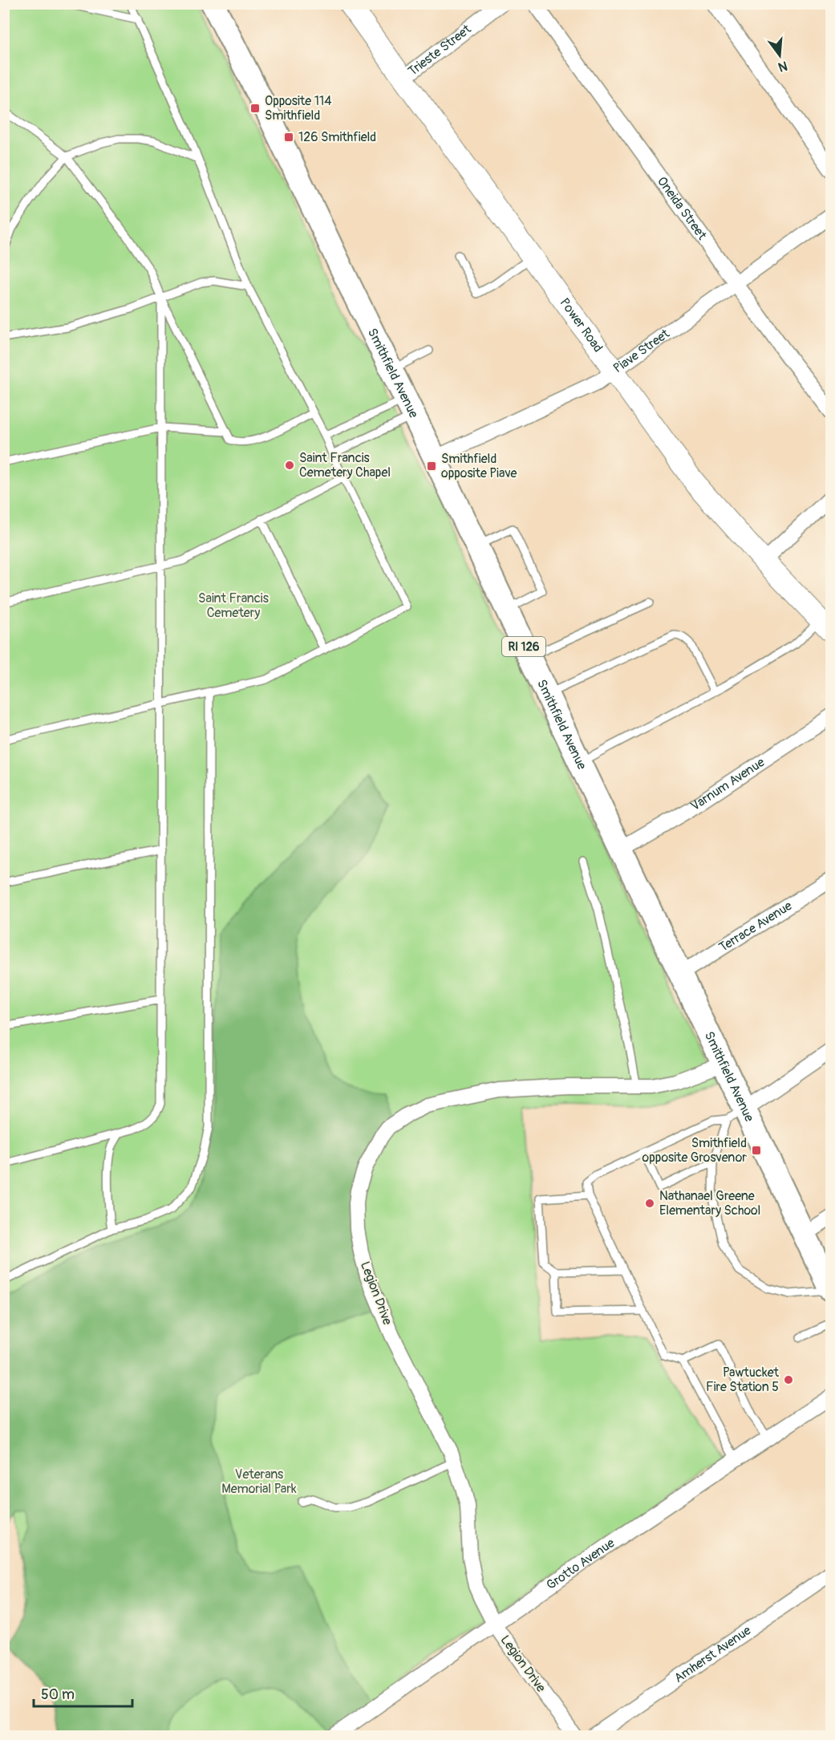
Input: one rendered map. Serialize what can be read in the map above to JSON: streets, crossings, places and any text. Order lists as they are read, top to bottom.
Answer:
{
  "streets": {
    "main road": ["Power Road", "Smithfield Avenue", "RI 126"],
    "street": [
      "Trieste Street",
      "Oneida Street",
      "Piave Street",
      "Varnum Avenue",
      "Terrace Avenue",
      "Legion Drive",
      "Grotto Avenue",
      "Amherst Avenue"
    ]
  },
  "crossings": [
    ["Trieste Street", "Power Road"],
    ["Oneida Street", "Piave Street"],
    ["Power Road", "Piave Street"],
    ["Piave Street", "Smithfield Avenue"],
    ["Smithfield Avenue", "Varnum Avenue"],
    ["Smithfield Avenue", "Terrace Avenue"],
    ["Smithfield Avenue", "Legion Drive"],
    ["Legion Drive", "Grotto Avenue"]
  ],
  "parks": ["Saint Francis Cemetery", "Veterans Memorial Park"],
  "places": {
    "transit": [
      "Opposite 114 Smithfield",
      "126 Smithfield",
      "Smithfield opposite Piave",
      "Smithfield opposite Grosvenor"
    ],
    "other": ["Saint Francis Cemetery Chapel", "Nathanael Greene Elementary School", "Pawtucket Fire Station 5"]
  },
  "scale_bar": "50 m",
  "north": "bottom"
}
